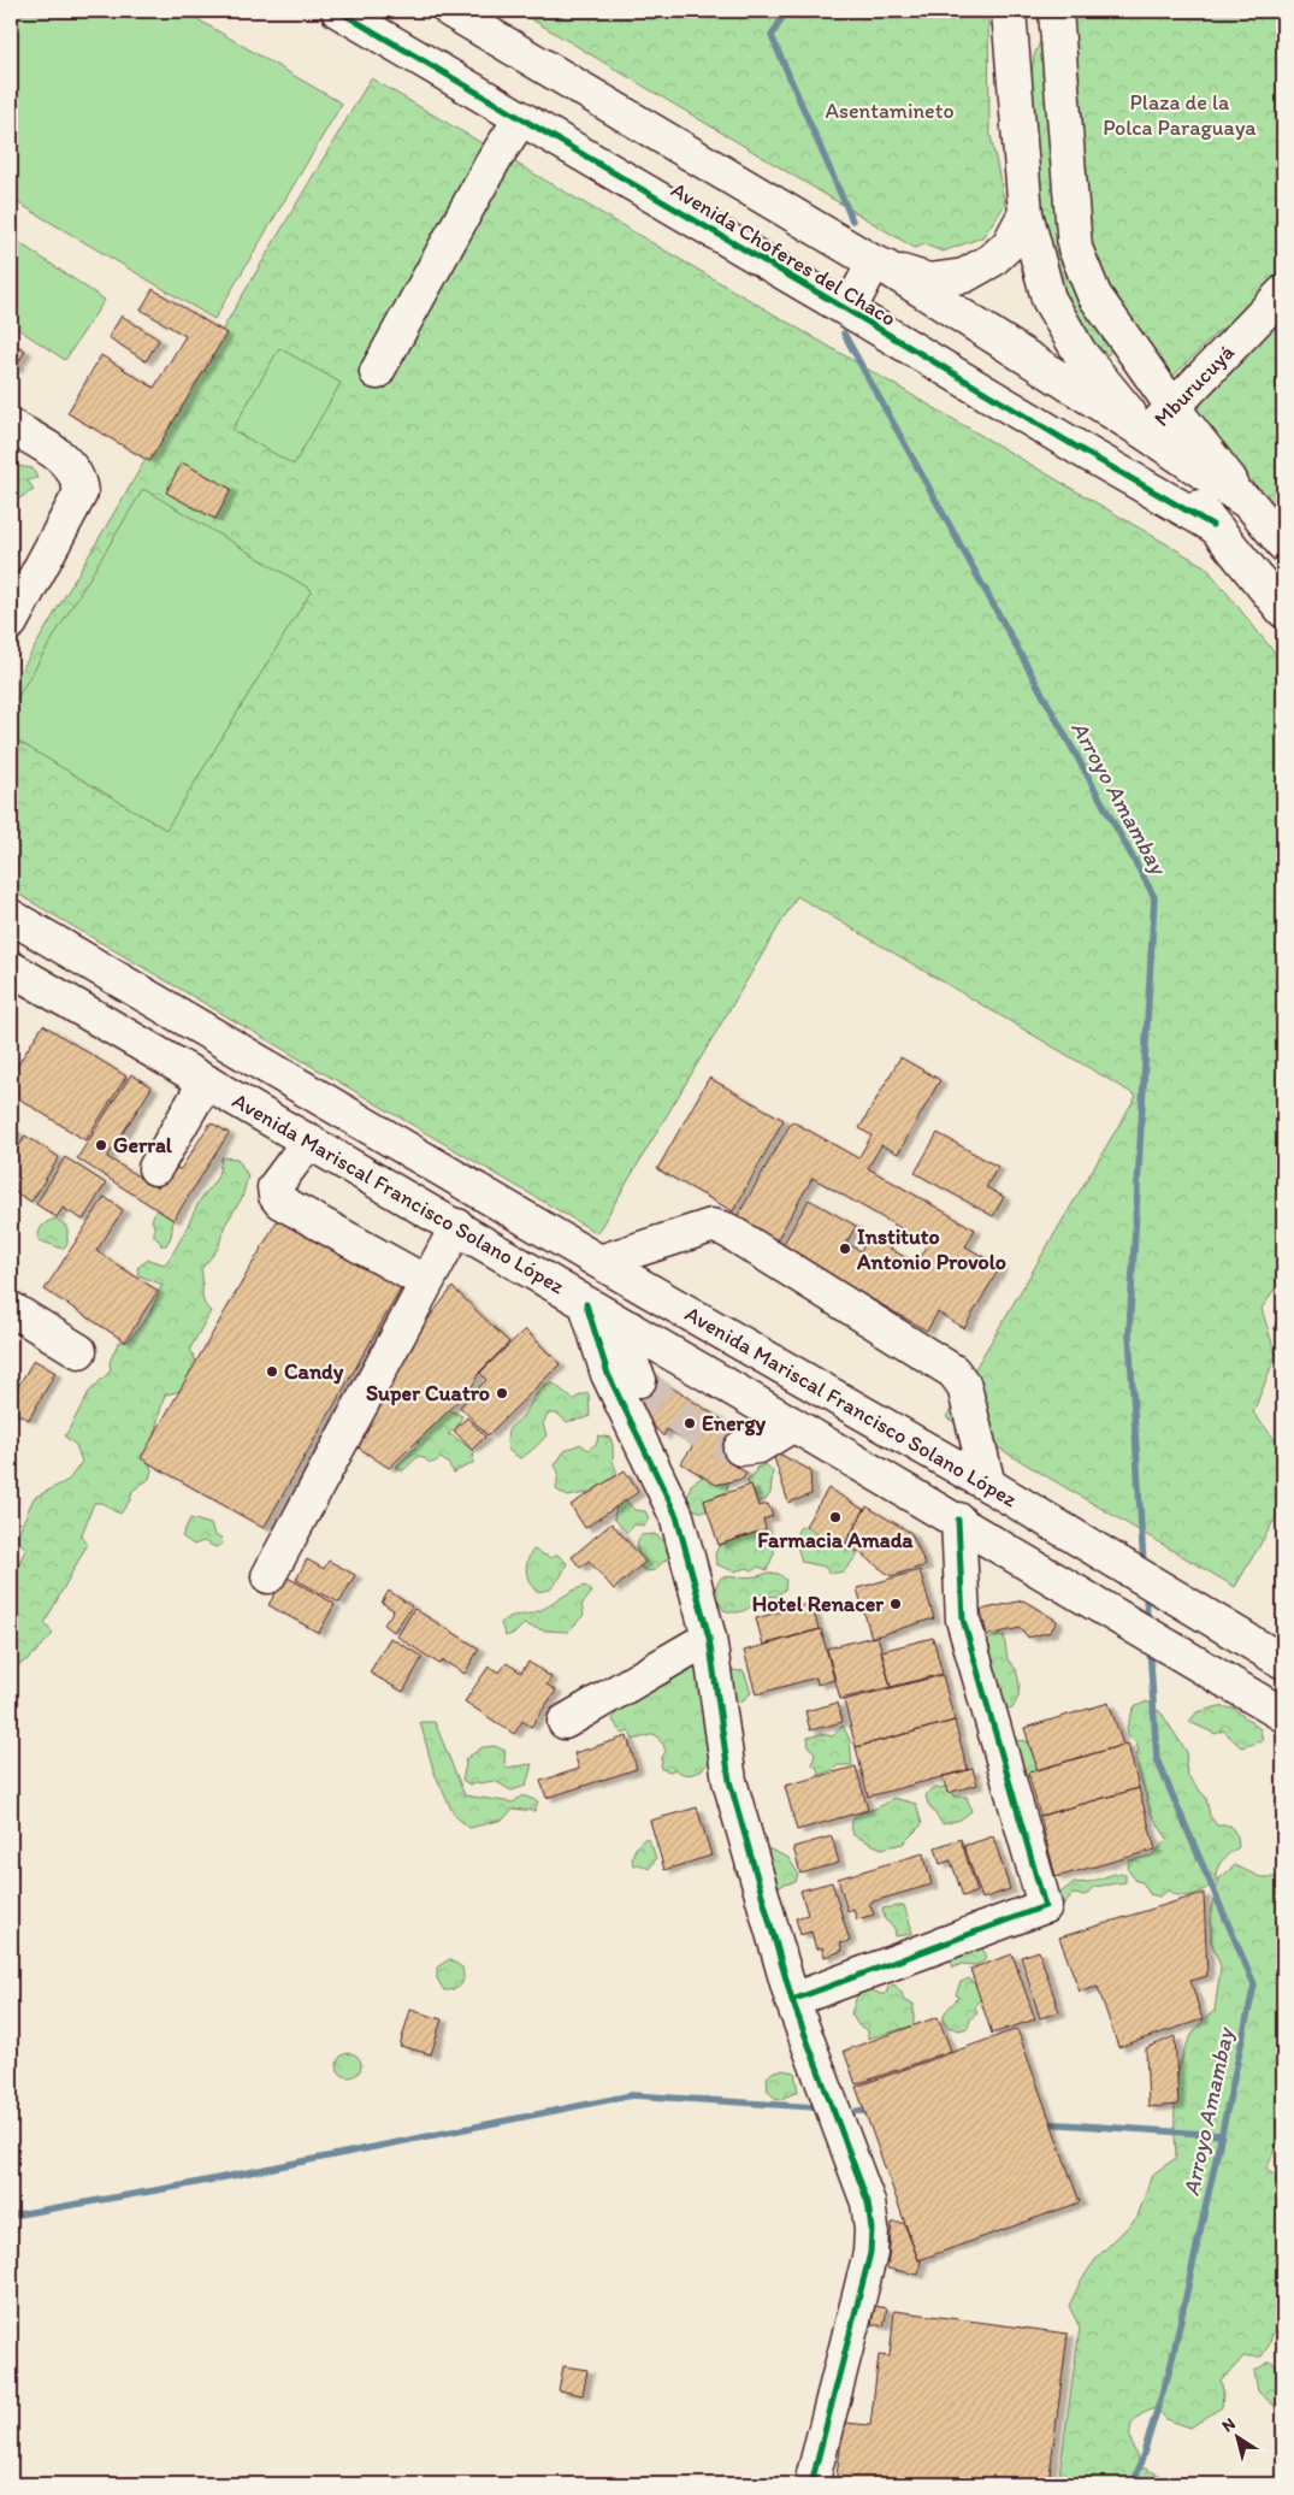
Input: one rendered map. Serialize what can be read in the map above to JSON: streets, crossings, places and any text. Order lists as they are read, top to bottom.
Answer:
{
  "streets": {
    "street": ["Avenida Choferes del Chaco", "Mburucuyá", "Avenida Mariscal Francisco Solano López"]
  },
  "crossings": [
    ["Avenida Choferes del Chaco", "Mburucuyá"]
  ],
  "water": ["Arroyo Amambay"],
  "parks": ["Plaza de la Polca Paraguaya", "Asentamineto"],
  "places": [
    "Gerral",
    "Instituto Antonio Provolo",
    "Candy",
    "Super Cuatro",
    "Energy",
    "Farmacia Amada",
    "Hotel Renacer"
  ],
  "north": "top left"
}
